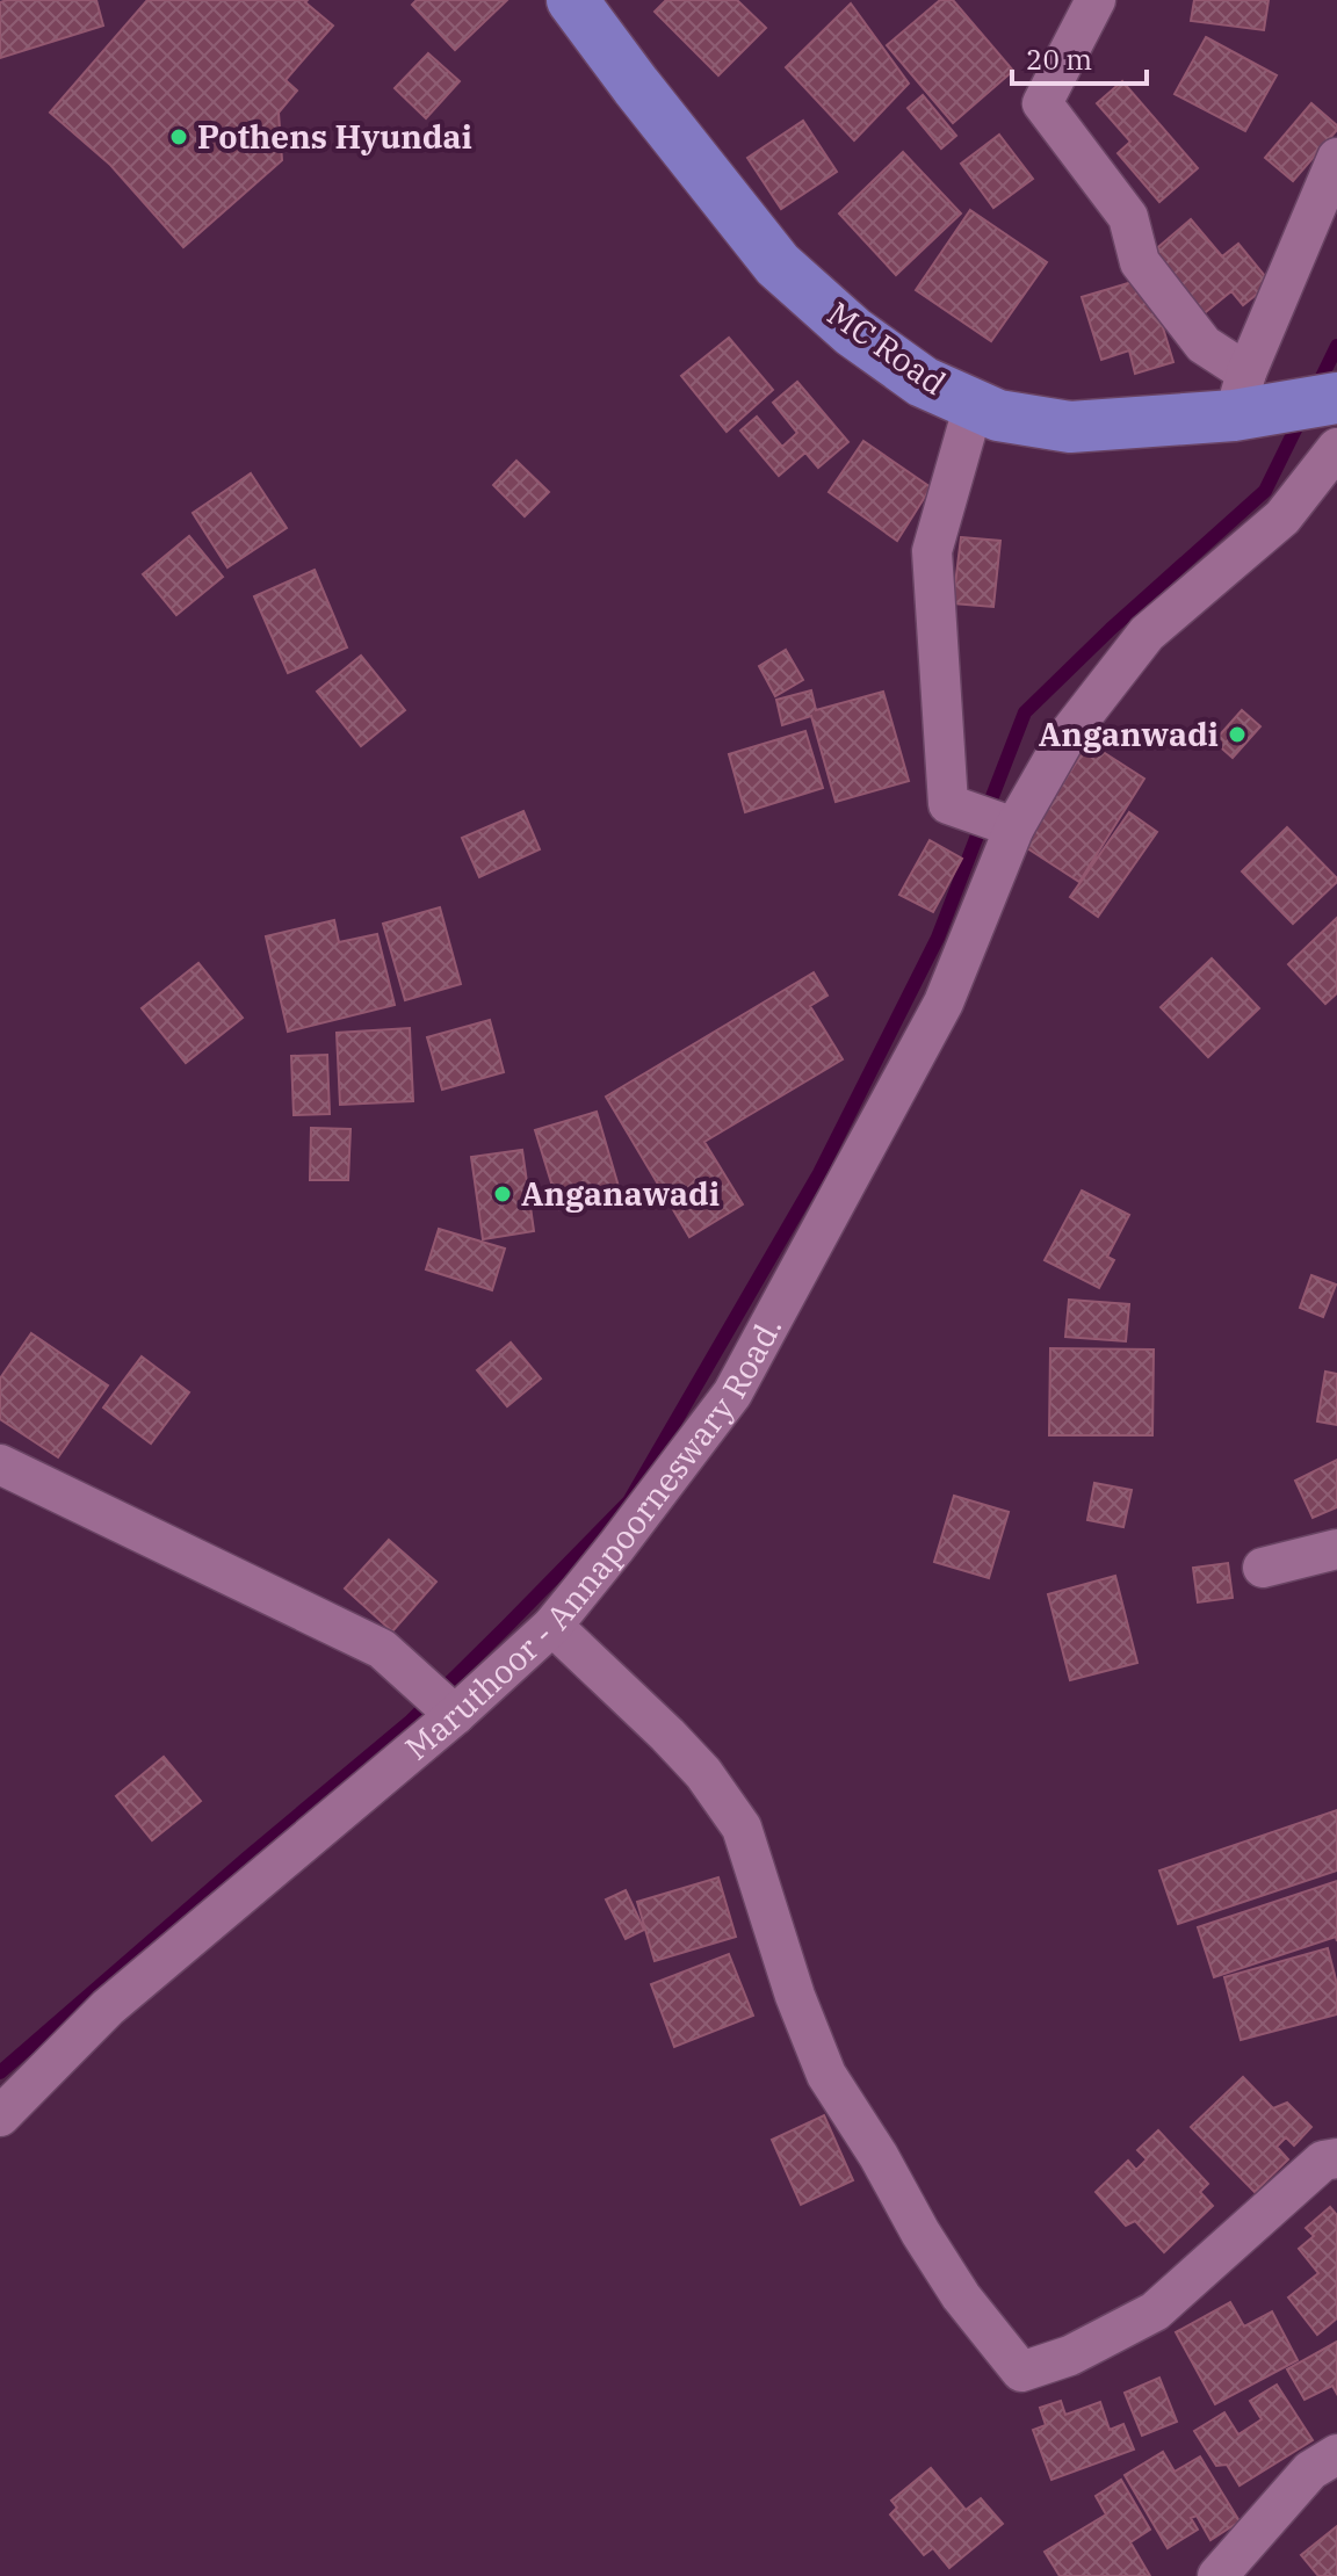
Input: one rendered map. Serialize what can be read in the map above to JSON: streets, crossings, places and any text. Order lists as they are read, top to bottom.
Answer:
{
  "streets": {
    "main road": ["MC Road"],
    "street": ["Maruthoor - Annapoorneswary Road."]
  },
  "places": ["Pothens Hyundai", "Anganwadi", "Anganawadi"],
  "scale_bar": "20 m"
}
